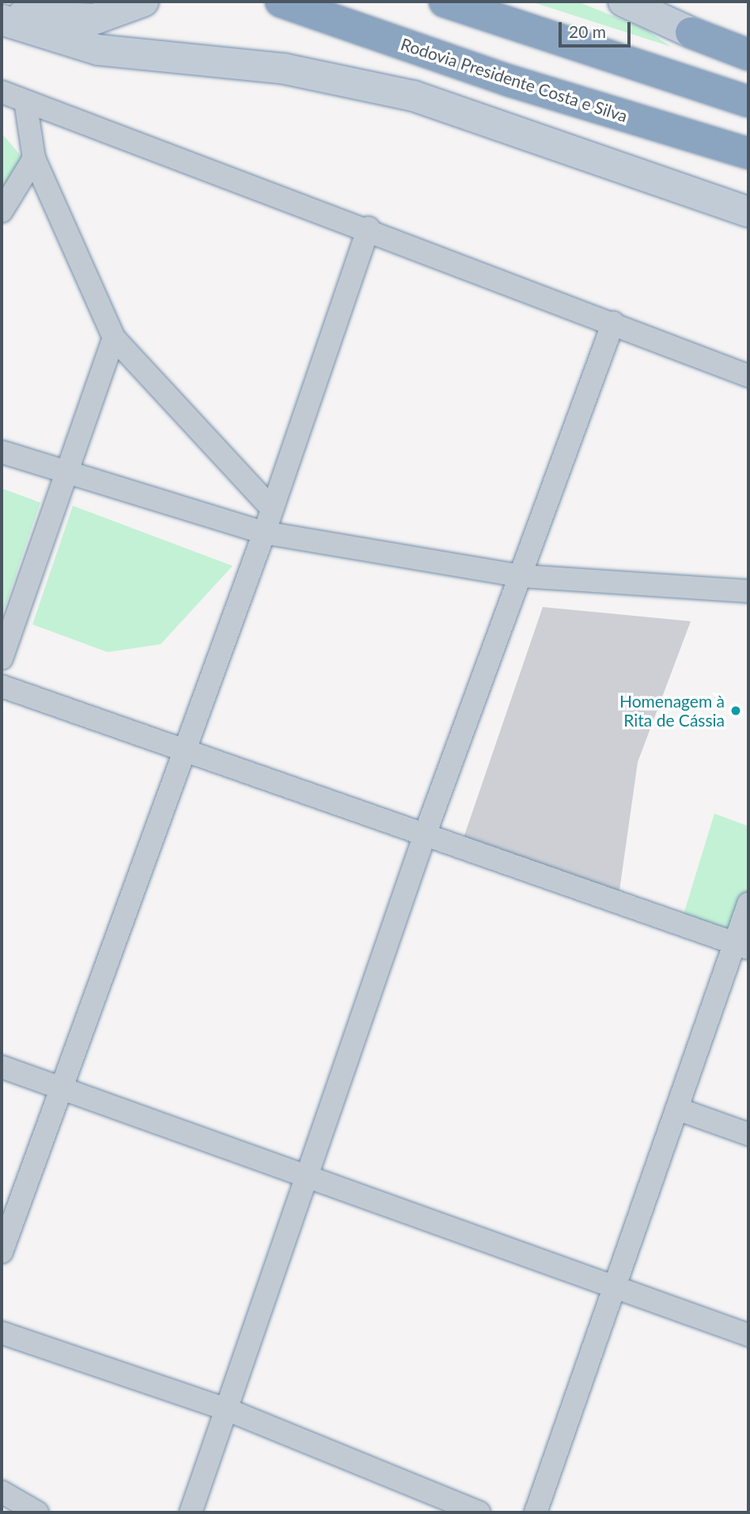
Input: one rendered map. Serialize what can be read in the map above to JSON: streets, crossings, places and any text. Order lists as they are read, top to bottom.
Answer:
{
  "streets": {
    "highway": ["Rodovia Presidente Costa e Silva"]
  },
  "places": ["Homenagem à Rita de Cássia"],
  "scale_bar": "20 m"
}
